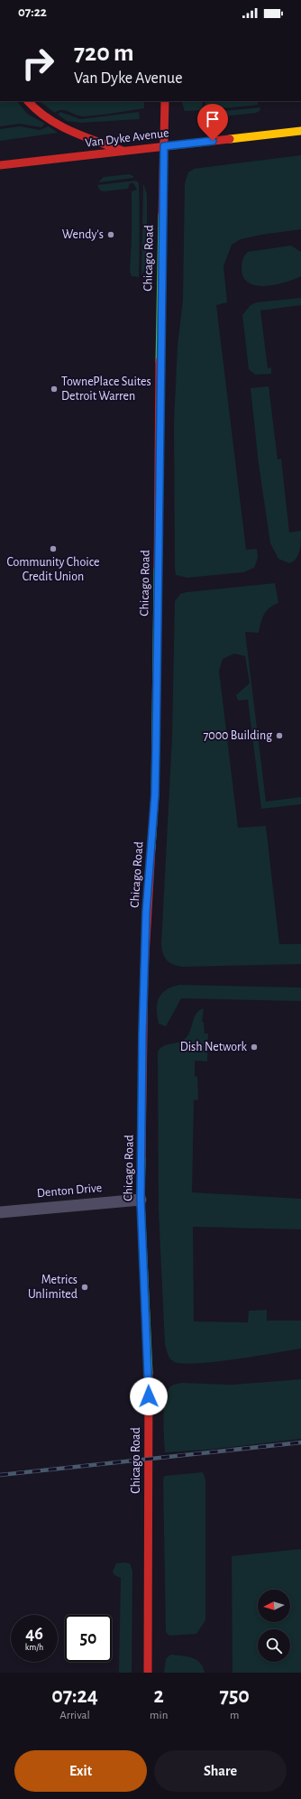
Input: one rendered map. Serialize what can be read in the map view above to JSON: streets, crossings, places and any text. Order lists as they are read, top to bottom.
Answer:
{
  "streets": {
    "main road": ["Van Dyke Avenue", "Chicago Road"],
    "street": ["Denton Drive"]
  },
  "crossings": [
    ["Van Dyke Avenue", "Chicago Road"],
    ["Chicago Road", "Denton Drive"]
  ],
  "places": [
    "Wendy's",
    "TownePlace Suites Detroit Warren",
    "Community Choice Credit Union",
    "7000 Building",
    "Dish Network",
    "Metrics Unlimited"
  ],
  "north": "left",
  "page": {
    "status": "07:22",
    "turn": ["720 m", "Van Dyke Avenue"],
    "speed": "46 km/h",
    "limit": "50",
    "eta": [
      "07:24",
      "Arrival",
      "2",
      "min",
      "750",
      "m"
    ],
    "buttons": ["Exit", "Share"]
  }
}
